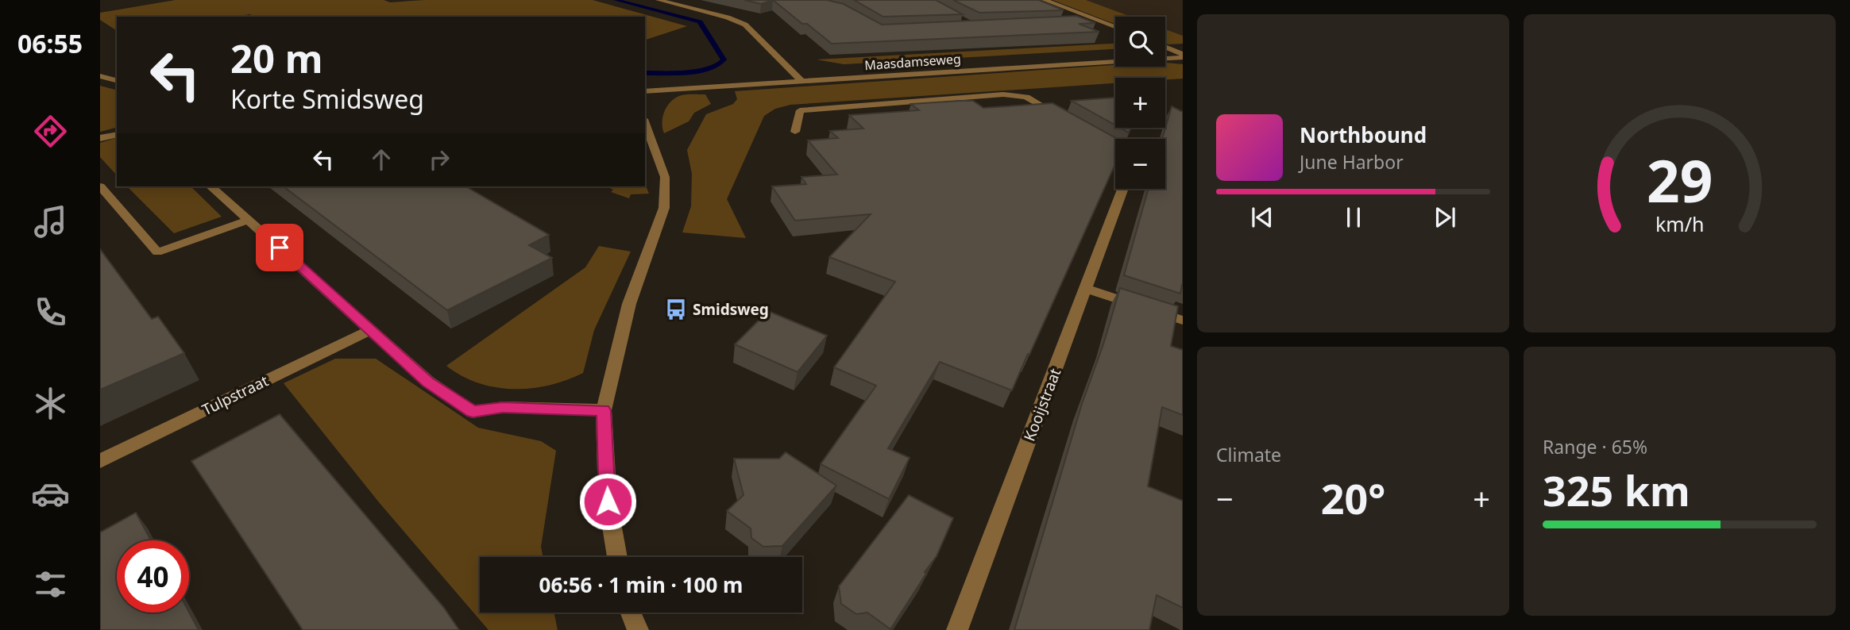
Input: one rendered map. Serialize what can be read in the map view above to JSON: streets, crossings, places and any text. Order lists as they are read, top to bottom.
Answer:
{
  "streets": {
    "street": ["Maasdamseweg", "Tulpstraat", "Kooijstraat"]
  },
  "places": {
    "bus stop": ["Smidsweg"]
  },
  "page": {
    "tabs": "06:55",
    "map_buttons": ["+", "−"],
    "turn": ["20 m", "Korte Smidsweg"],
    "song": ["Northbound", "June Harbor"],
    "tile": [
      "Climate",
      ["Range · 65%", "325 km"]
    ],
    "heat": ["−", "20°", "+"],
    "limit": "40",
    "trip": "06:56 · 1 min · 100 m",
    "gauge": ["29", "km/h"]
  }
}
